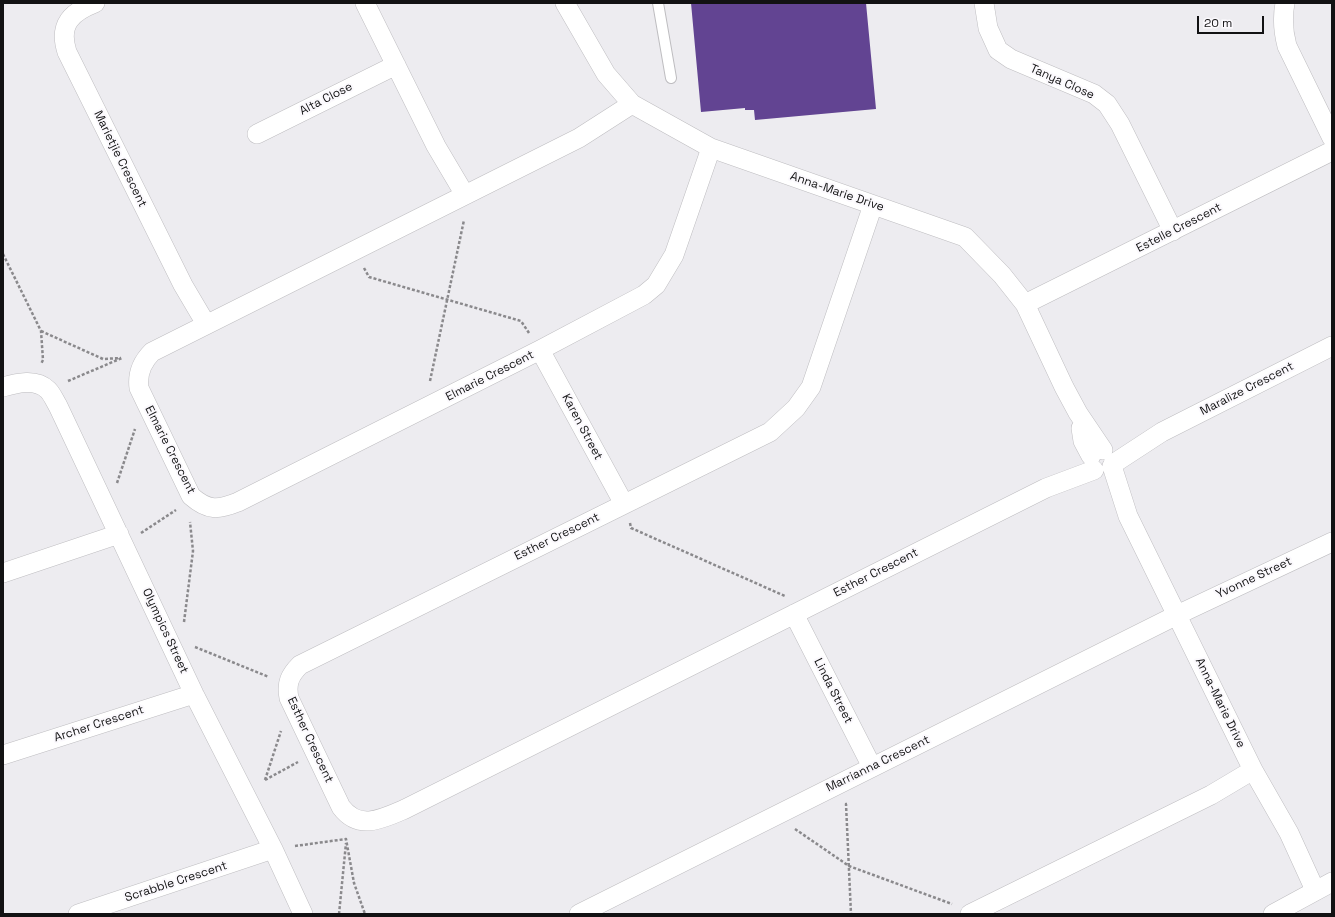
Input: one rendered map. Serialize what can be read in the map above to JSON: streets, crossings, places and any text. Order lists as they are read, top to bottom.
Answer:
{
  "streets": {
    "street": [
      "Tanya Close",
      "Alta Close",
      "Marietjie Crescent",
      "Anna-Marie Drive",
      "Estelle Crescent",
      "Elmarie Crescent",
      "Maralize Crescent",
      "Karen Street",
      "Esther Crescent",
      "Yvonne Street",
      "Olympics Street",
      "Linda Street",
      "Archer Crescent",
      "Marrianna Crescent",
      "Scrabble Crescent"
    ]
  },
  "crossings": [
    ["Tanya Close", "Estelle Crescent"],
    ["Marietjie Crescent", "Elmarie Crescent"],
    ["Anna-Marie Drive", "Estelle Crescent"],
    ["Anna-Marie Drive", "Elmarie Crescent"],
    ["Anna-Marie Drive", "Maralize Crescent"],
    ["Anna-Marie Drive", "Esther Crescent"],
    ["Anna-Marie Drive", "Yvonne Street"],
    ["Anna-Marie Drive", "Marrianna Crescent"],
    ["Elmarie Crescent", "Karen Street"],
    ["Maralize Crescent", "Esther Crescent"],
    ["Karen Street", "Esther Crescent"],
    ["Esther Crescent", "Linda Street"],
    ["Yvonne Street", "Marrianna Crescent"],
    ["Olympics Street", "Archer Crescent"],
    ["Olympics Street", "Scrabble Crescent"],
    ["Linda Street", "Marrianna Crescent"]
  ],
  "scale_bar": "20 m"
}
